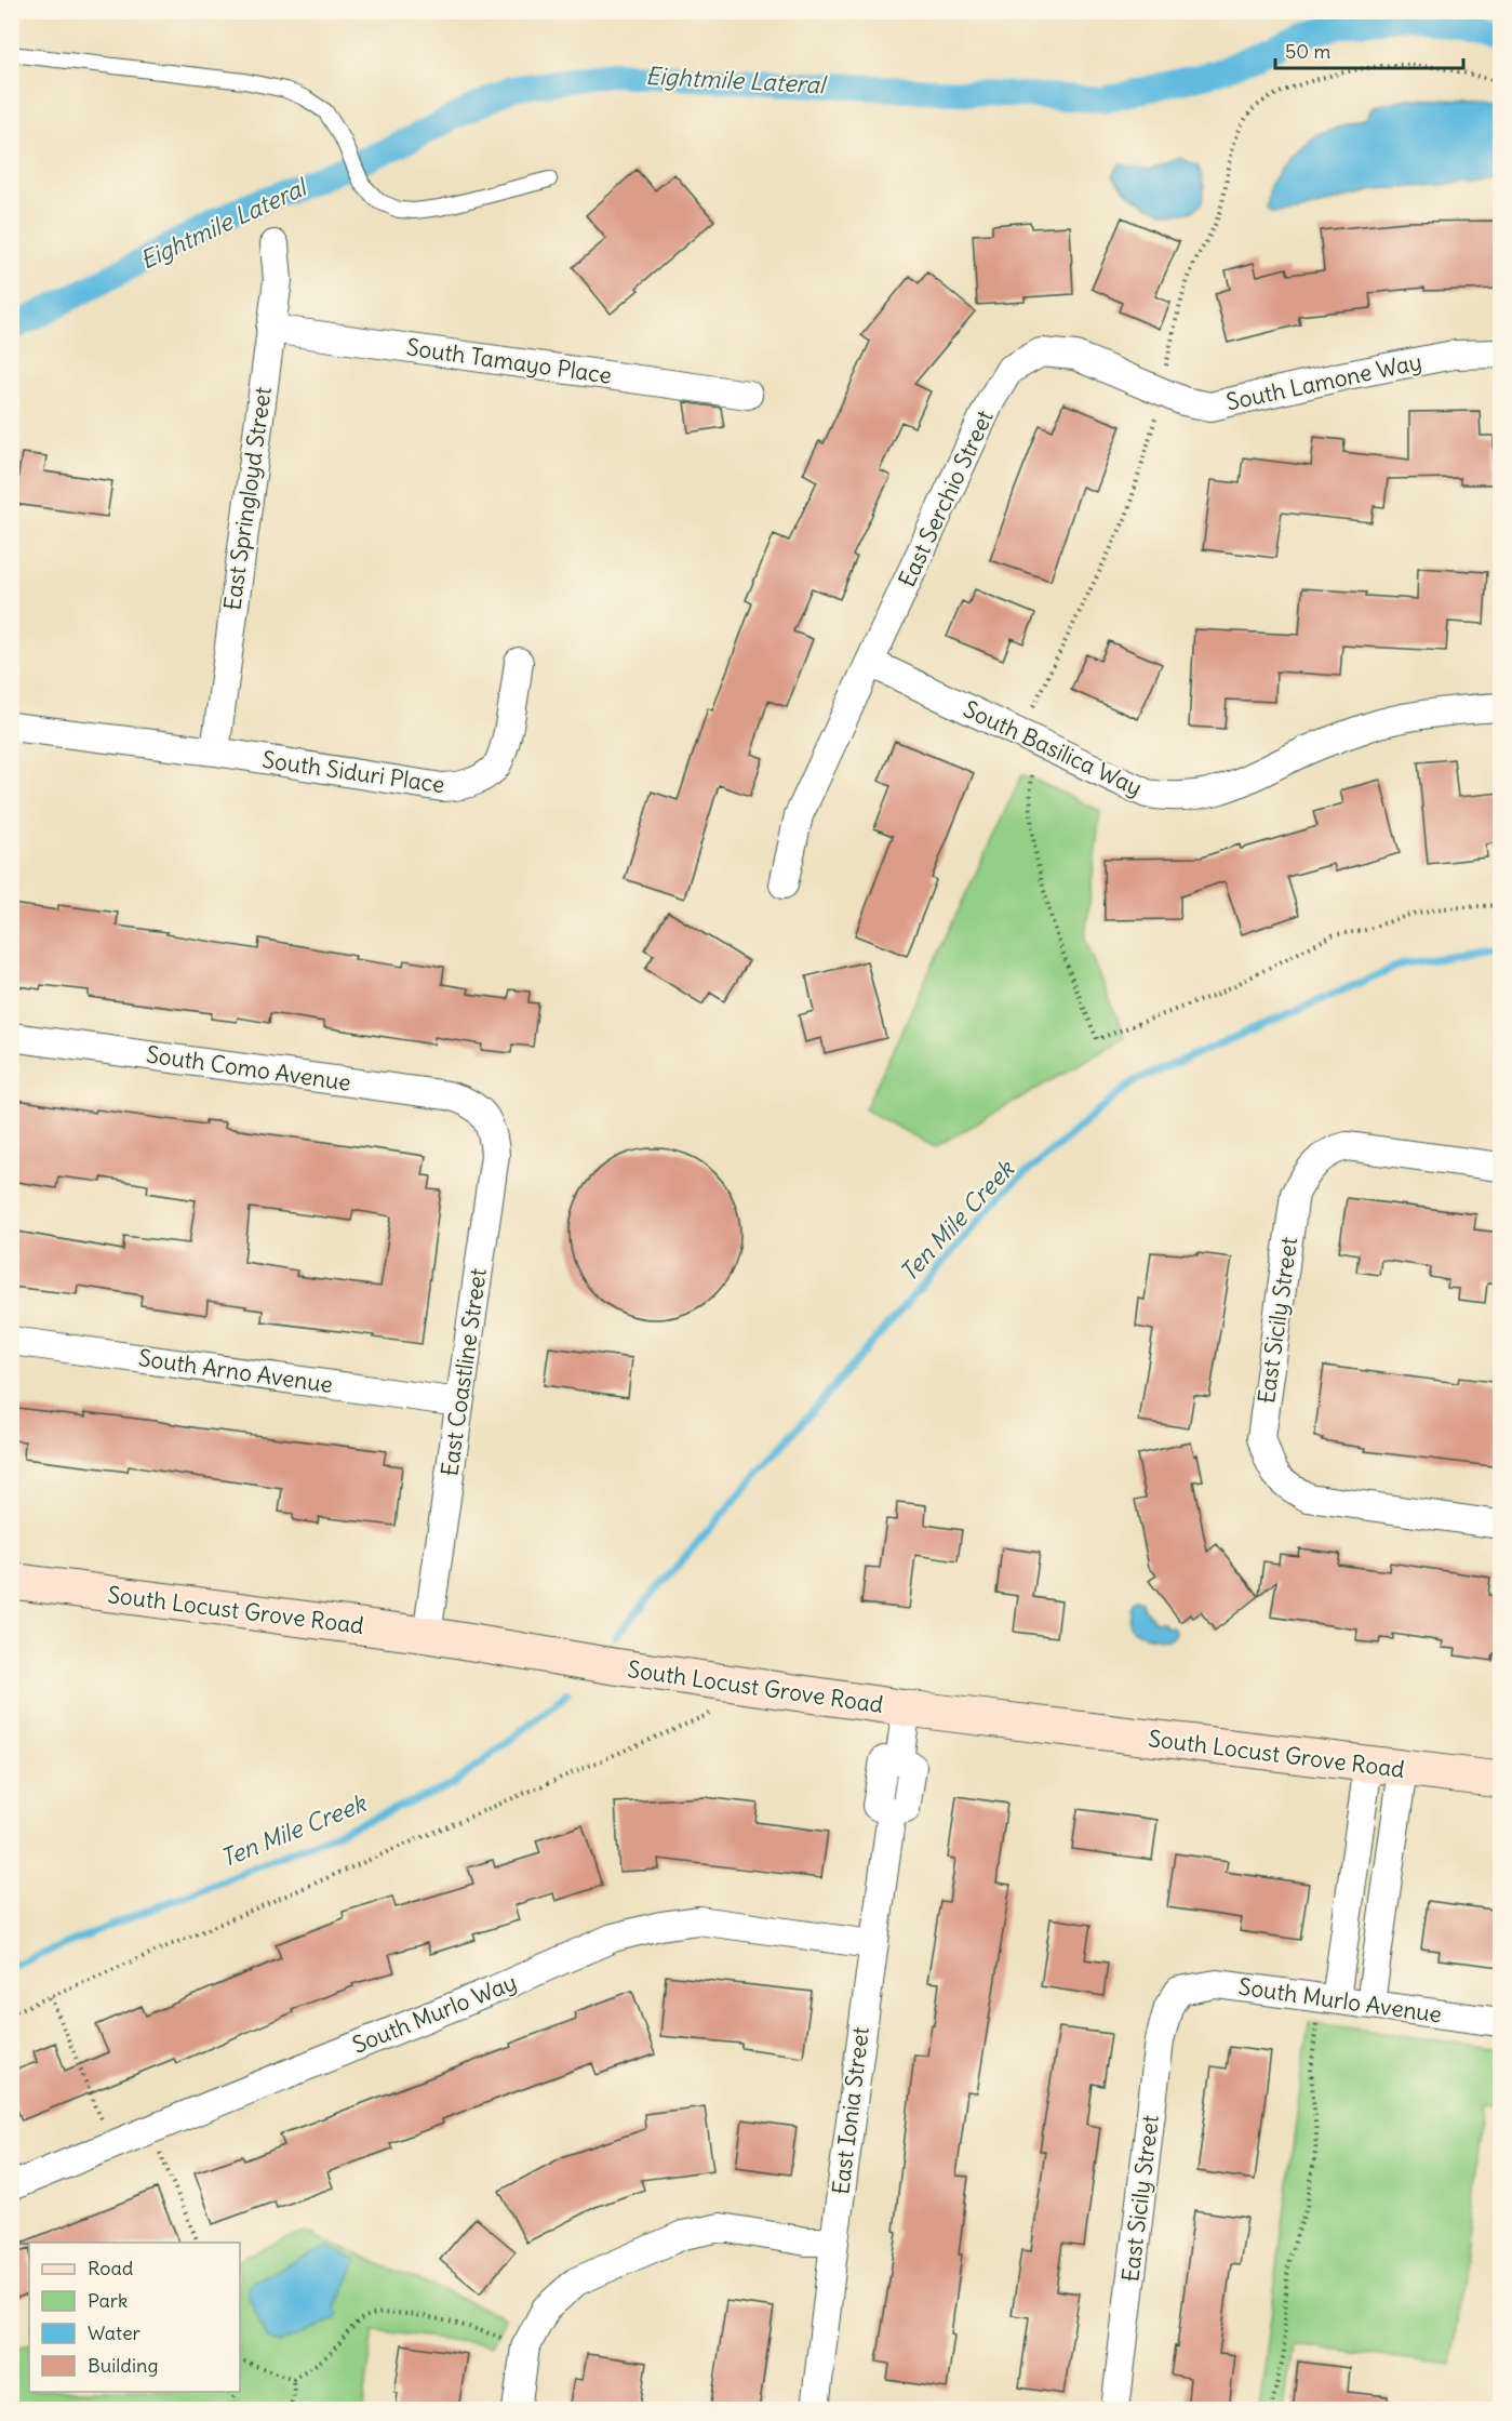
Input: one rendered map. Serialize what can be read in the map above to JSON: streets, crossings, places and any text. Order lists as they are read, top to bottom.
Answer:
{
  "streets": {
    "main road": ["South Locust Grove Road"],
    "street": [
      "South Tamayo Place",
      "South Lamone Way",
      "East Springloyd Street",
      "East Serchio Street",
      "South Basilica Way",
      "South Siduri Place",
      "South Como Avenue",
      "East Sicily Street",
      "South Arno Avenue",
      "East Coastline Street",
      "South Murlo Avenue",
      "South Murlo Way",
      "East Ionia Street"
    ]
  },
  "crossings": [
    ["South Tamayo Place", "East Springloyd Street"],
    ["South Lamone Way", "East Serchio Street"],
    ["East Springloyd Street", "South Siduri Place"],
    ["East Serchio Street", "South Basilica Way"],
    ["South Como Avenue", "East Coastline Street"],
    ["East Sicily Street", "South Murlo Avenue"],
    ["South Arno Avenue", "East Coastline Street"],
    ["East Coastline Street", "South Locust Grove Road"],
    ["South Locust Grove Road", "East Ionia Street"],
    ["South Murlo Way", "East Ionia Street"]
  ],
  "water": ["Eightmile Lateral", "Ten Mile Creek"],
  "legend": [
    "Road",
    "Park",
    "Water",
    "Building"
  ],
  "scale_bar": "50 m"
}
